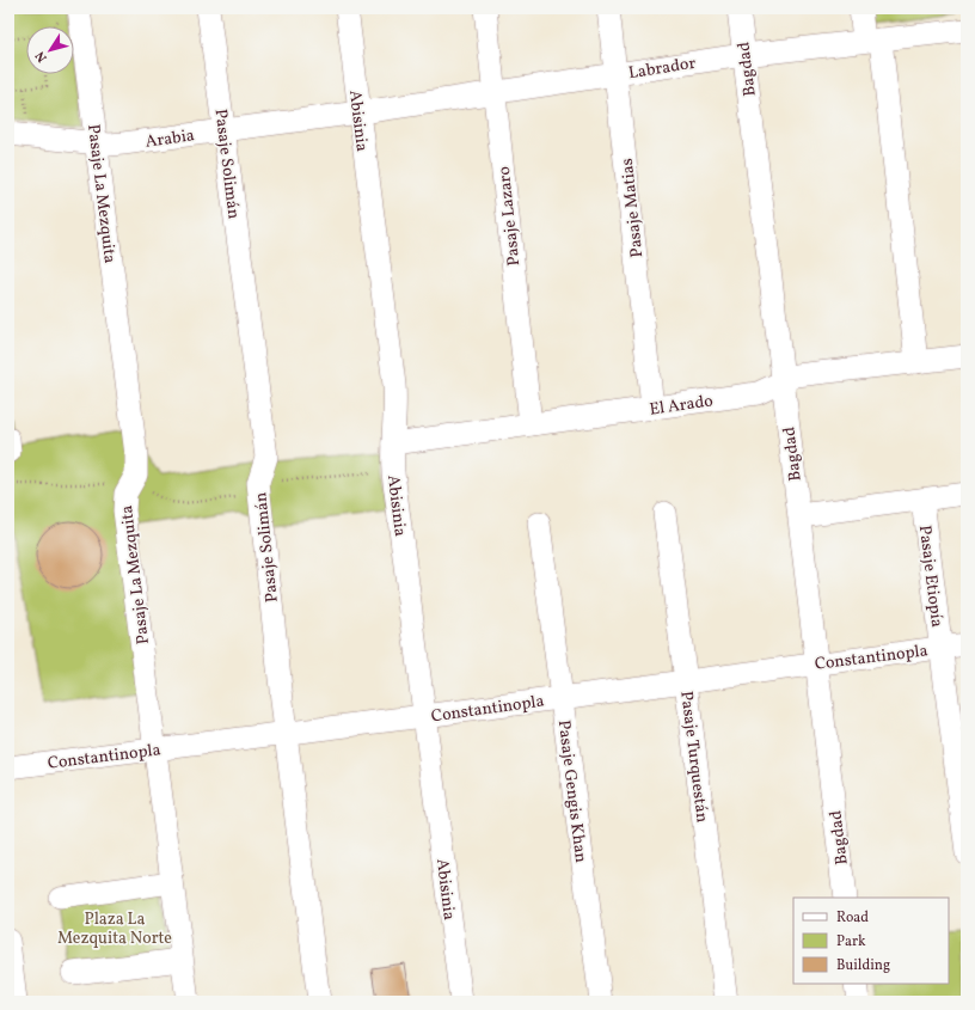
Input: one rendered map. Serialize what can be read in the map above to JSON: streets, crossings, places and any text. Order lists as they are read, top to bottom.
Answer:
{
  "streets": {
    "street": [
      "Labrador",
      "Bagdad",
      "Abisinia",
      "Arabia",
      "Pasaje Solimán",
      "Pasaje La Mezquita",
      "Pasaje Matias",
      "Pasaje Lazaro",
      "El Arado",
      "Pasaje Etiopía",
      "Constantinopla",
      "Pasaje Turquestán",
      "Pasaje Gengis Khan"
    ]
  },
  "crossings": [
    ["Labrador", "Bagdad"],
    ["Labrador", "Abisinia"],
    ["Labrador", "Arabia"],
    ["Labrador", "Pasaje Matias"],
    ["Labrador", "Pasaje Lazaro"],
    ["Bagdad", "El Arado"],
    ["Bagdad", "Constantinopla"],
    ["Abisinia", "Arabia"],
    ["Abisinia", "El Arado"],
    ["Abisinia", "Constantinopla"],
    ["Arabia", "Pasaje Solimán"],
    ["Arabia", "Pasaje La Mezquita"],
    ["Pasaje Solimán", "Constantinopla"],
    ["Pasaje La Mezquita", "Constantinopla"],
    ["Pasaje Matias", "El Arado"],
    ["Pasaje Lazaro", "El Arado"],
    ["Pasaje Etiopía", "Constantinopla"],
    ["Constantinopla", "Pasaje Turquestán"],
    ["Constantinopla", "Pasaje Gengis Khan"]
  ],
  "parks": ["Plaza La Mezquita Norte"],
  "legend": ["Road", "Park", "Building"],
  "north": "bottom left"
}
